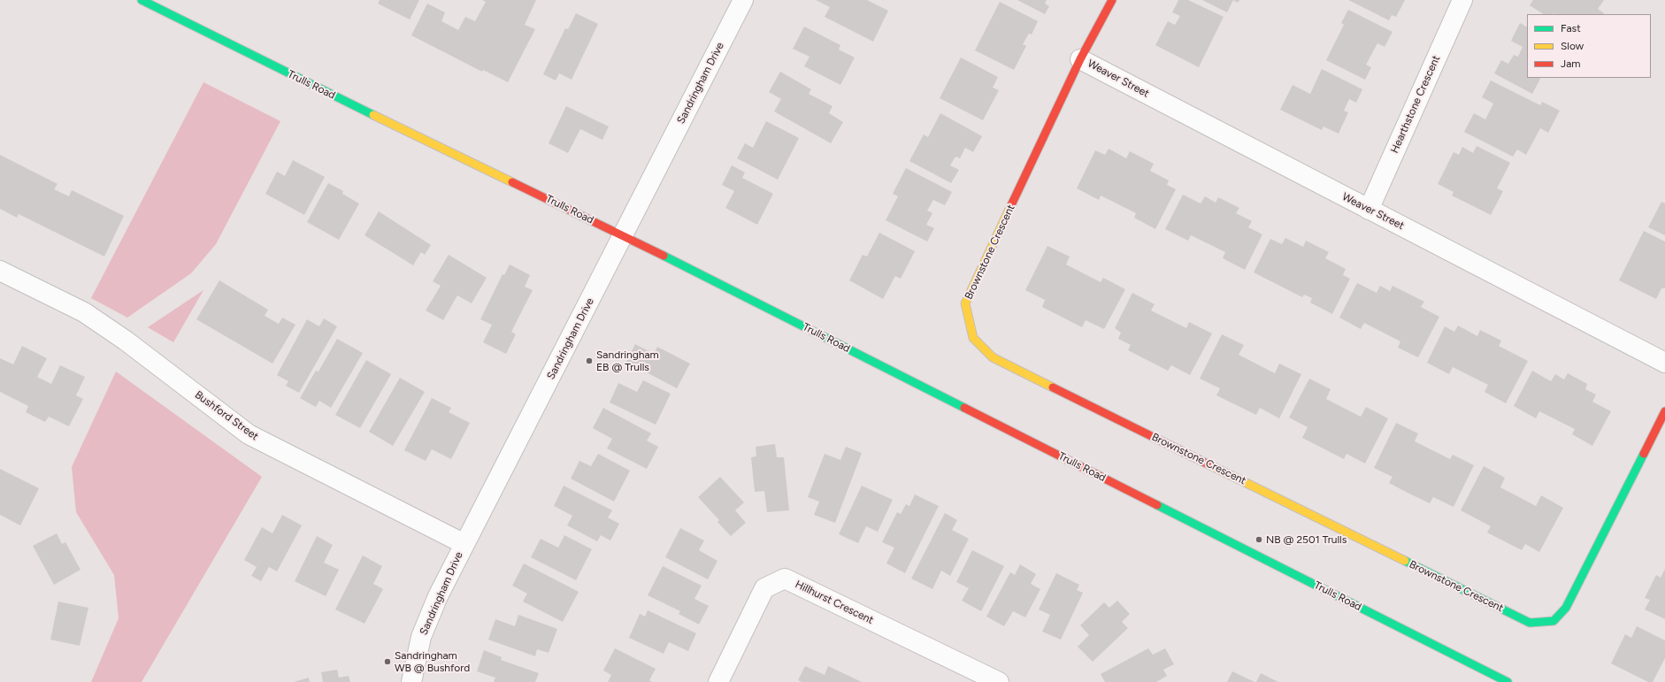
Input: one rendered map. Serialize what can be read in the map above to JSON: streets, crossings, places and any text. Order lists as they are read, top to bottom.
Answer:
{
  "streets": {
    "street": [
      "Weaver Street",
      "Sandringham Drive",
      "Trulls Road",
      "Hearthstone Crescent",
      "Brownstone Crescent",
      "Bushford Street",
      "Hillhurst Crescent"
    ]
  },
  "crossings": [
    ["Weaver Street", "Hearthstone Crescent"],
    ["Weaver Street", "Brownstone Crescent"],
    ["Sandringham Drive", "Trulls Road"],
    ["Sandringham Drive", "Bushford Street"]
  ],
  "places": ["Sandringham EB @ Trulls", "NB @ 2501 Trulls", "Sandringham WB @ Bushford"],
  "legend": ["Fast", "Slow", "Jam"]
}
